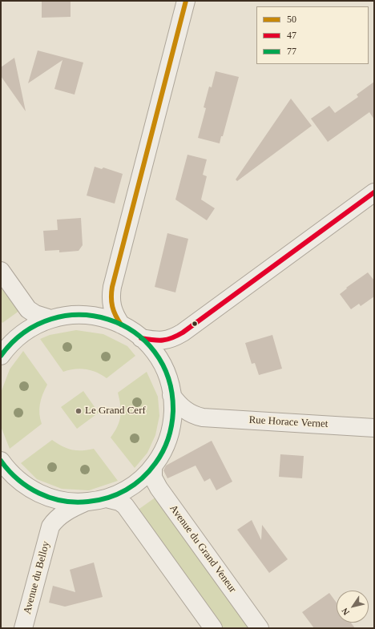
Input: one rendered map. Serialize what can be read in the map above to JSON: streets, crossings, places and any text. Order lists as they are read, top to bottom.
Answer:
{
  "streets": {
    "street": ["Rue Horace Vernet", "Avenue du Grand Veneur", "Avenue du Belloy"]
  },
  "places": ["Le Grand Cerf"],
  "lines": ["transit line 50", "transit line 47", "transit line 77"],
  "legend": ["50", "47", "77"],
  "north": "bottom left"
}
